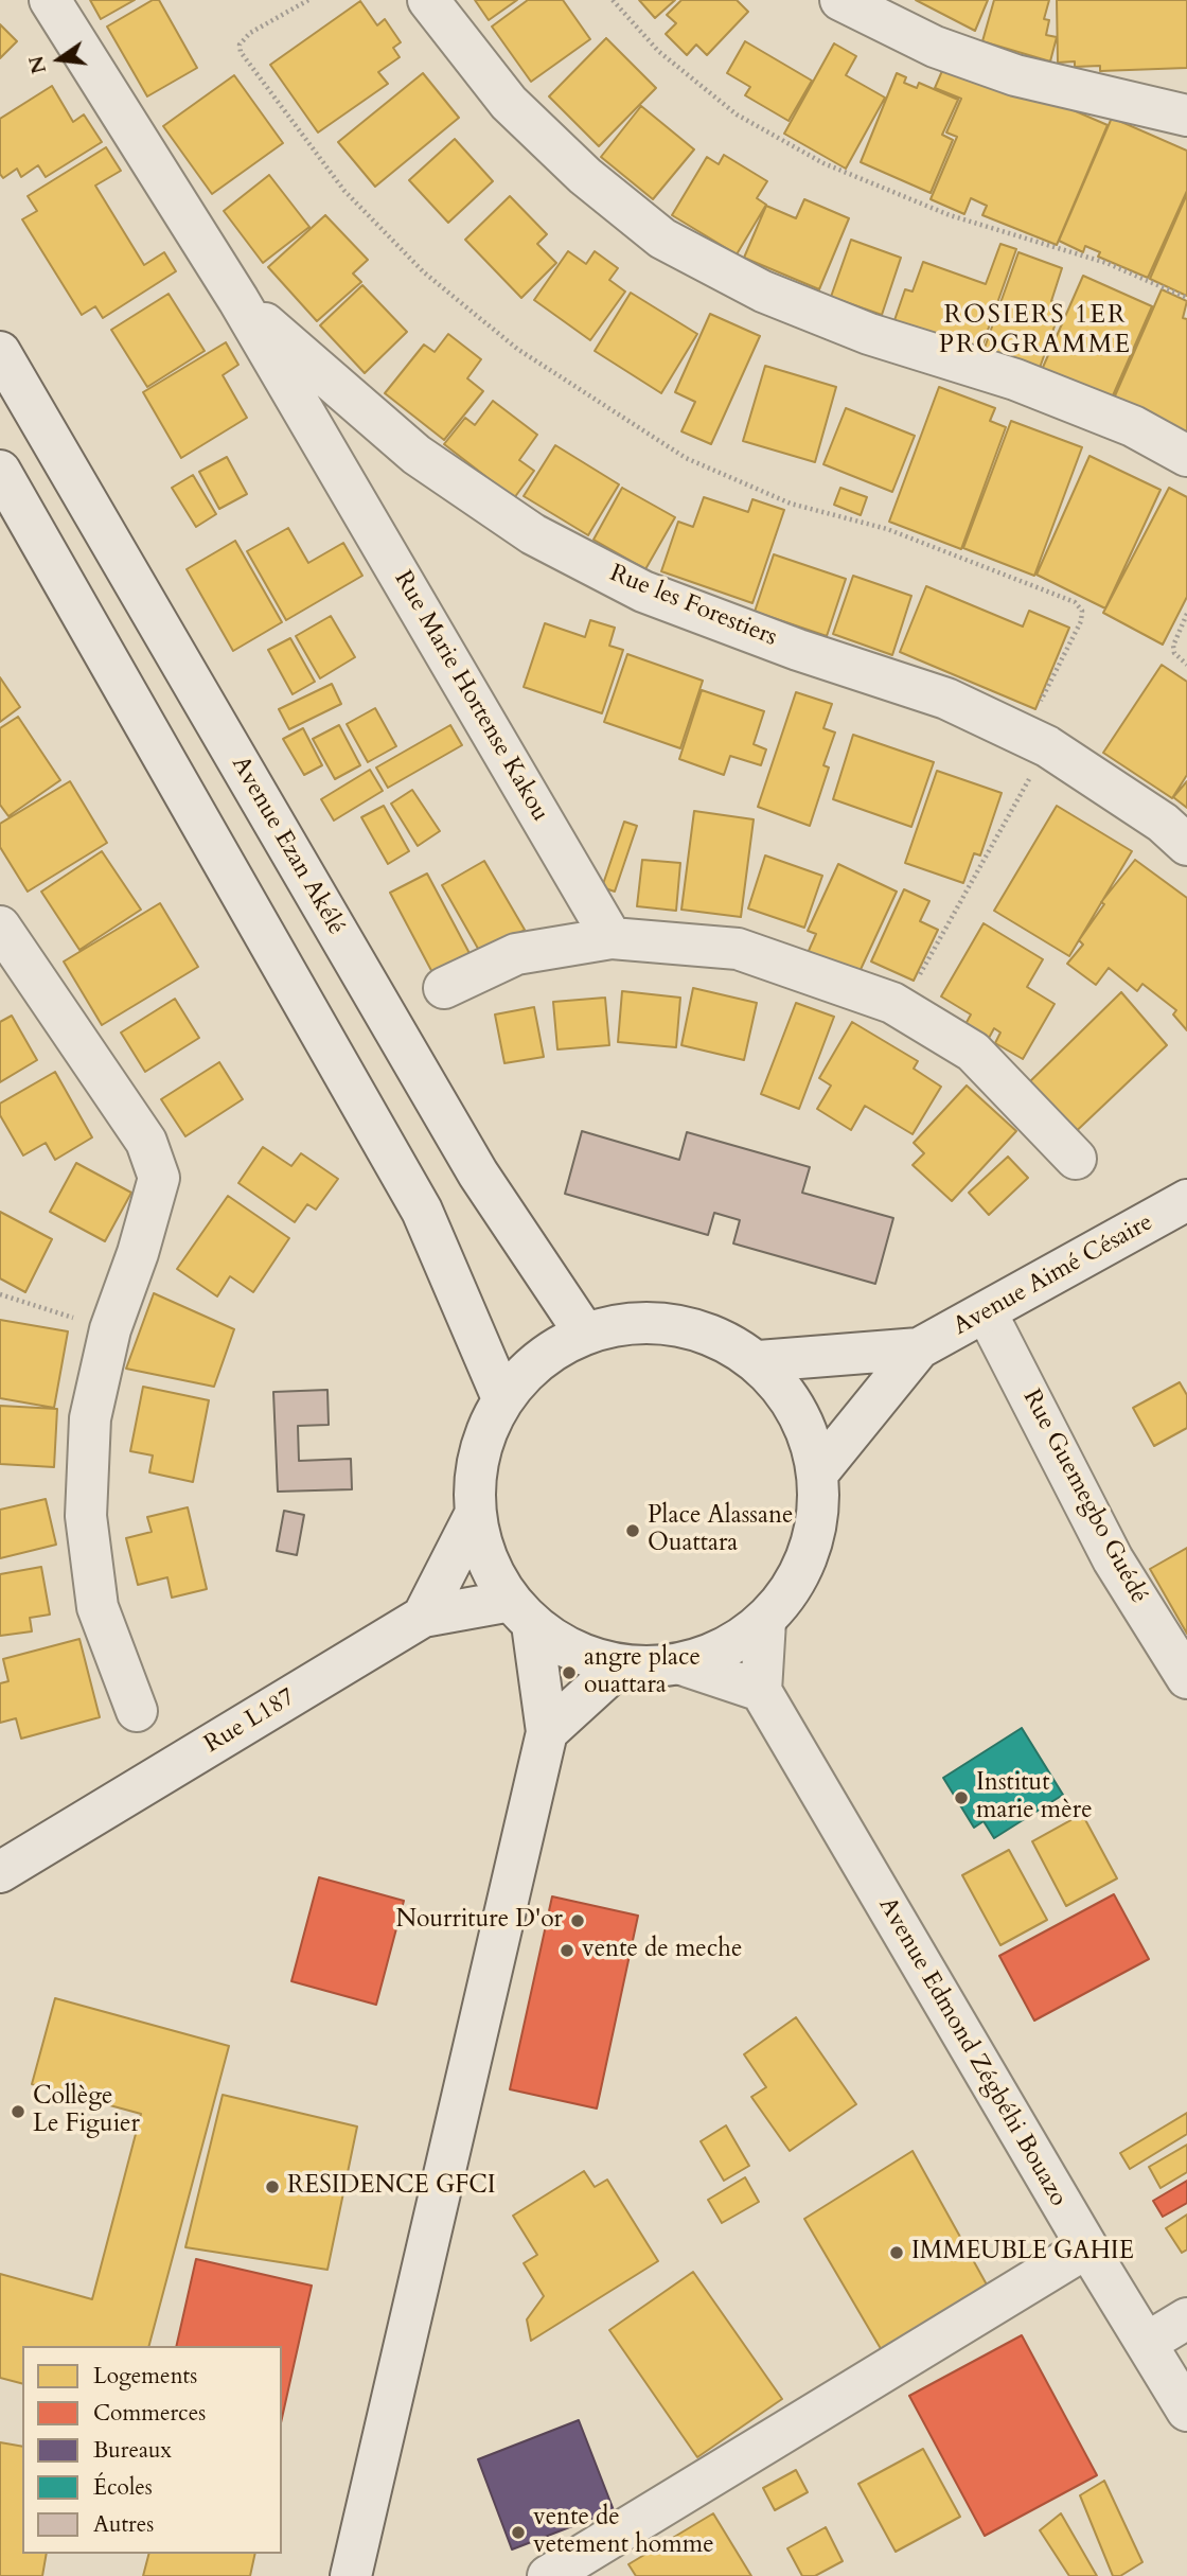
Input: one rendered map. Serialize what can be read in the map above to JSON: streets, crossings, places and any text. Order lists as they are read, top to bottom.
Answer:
{
  "streets": {
    "street": [
      "Rue les Forestiers",
      "Rue Marie Hortense Kakou",
      "Avenue Ezan Akélé",
      "Avenue Aimé Césaire",
      "Rue Guemegbo Guédé",
      "Rue L187",
      "Avenue Edmond Zégbéhi Bouazo"
    ]
  },
  "crossings": [
    ["Rue les Forestiers", "Rue Marie Hortense Kakou"],
    ["Avenue Aimé Césaire", "Rue Guemegbo Guédé"]
  ],
  "districts": ["ROSIERS 1ER PROGRAMME"],
  "places": [
    "Place Alassane Ouattara",
    "angre place ouattara",
    "Institut marie mère",
    "Nourriture D'or",
    "vente de meche",
    "Collège Le Figuier",
    "RESIDENCE GFCI",
    "IMMEUBLE GAHIE",
    "vente de vetement homme"
  ],
  "legend": [
    "Logements",
    "Commerces",
    "Bureaux",
    "Écoles",
    "Autres"
  ],
  "north": "left"
}
